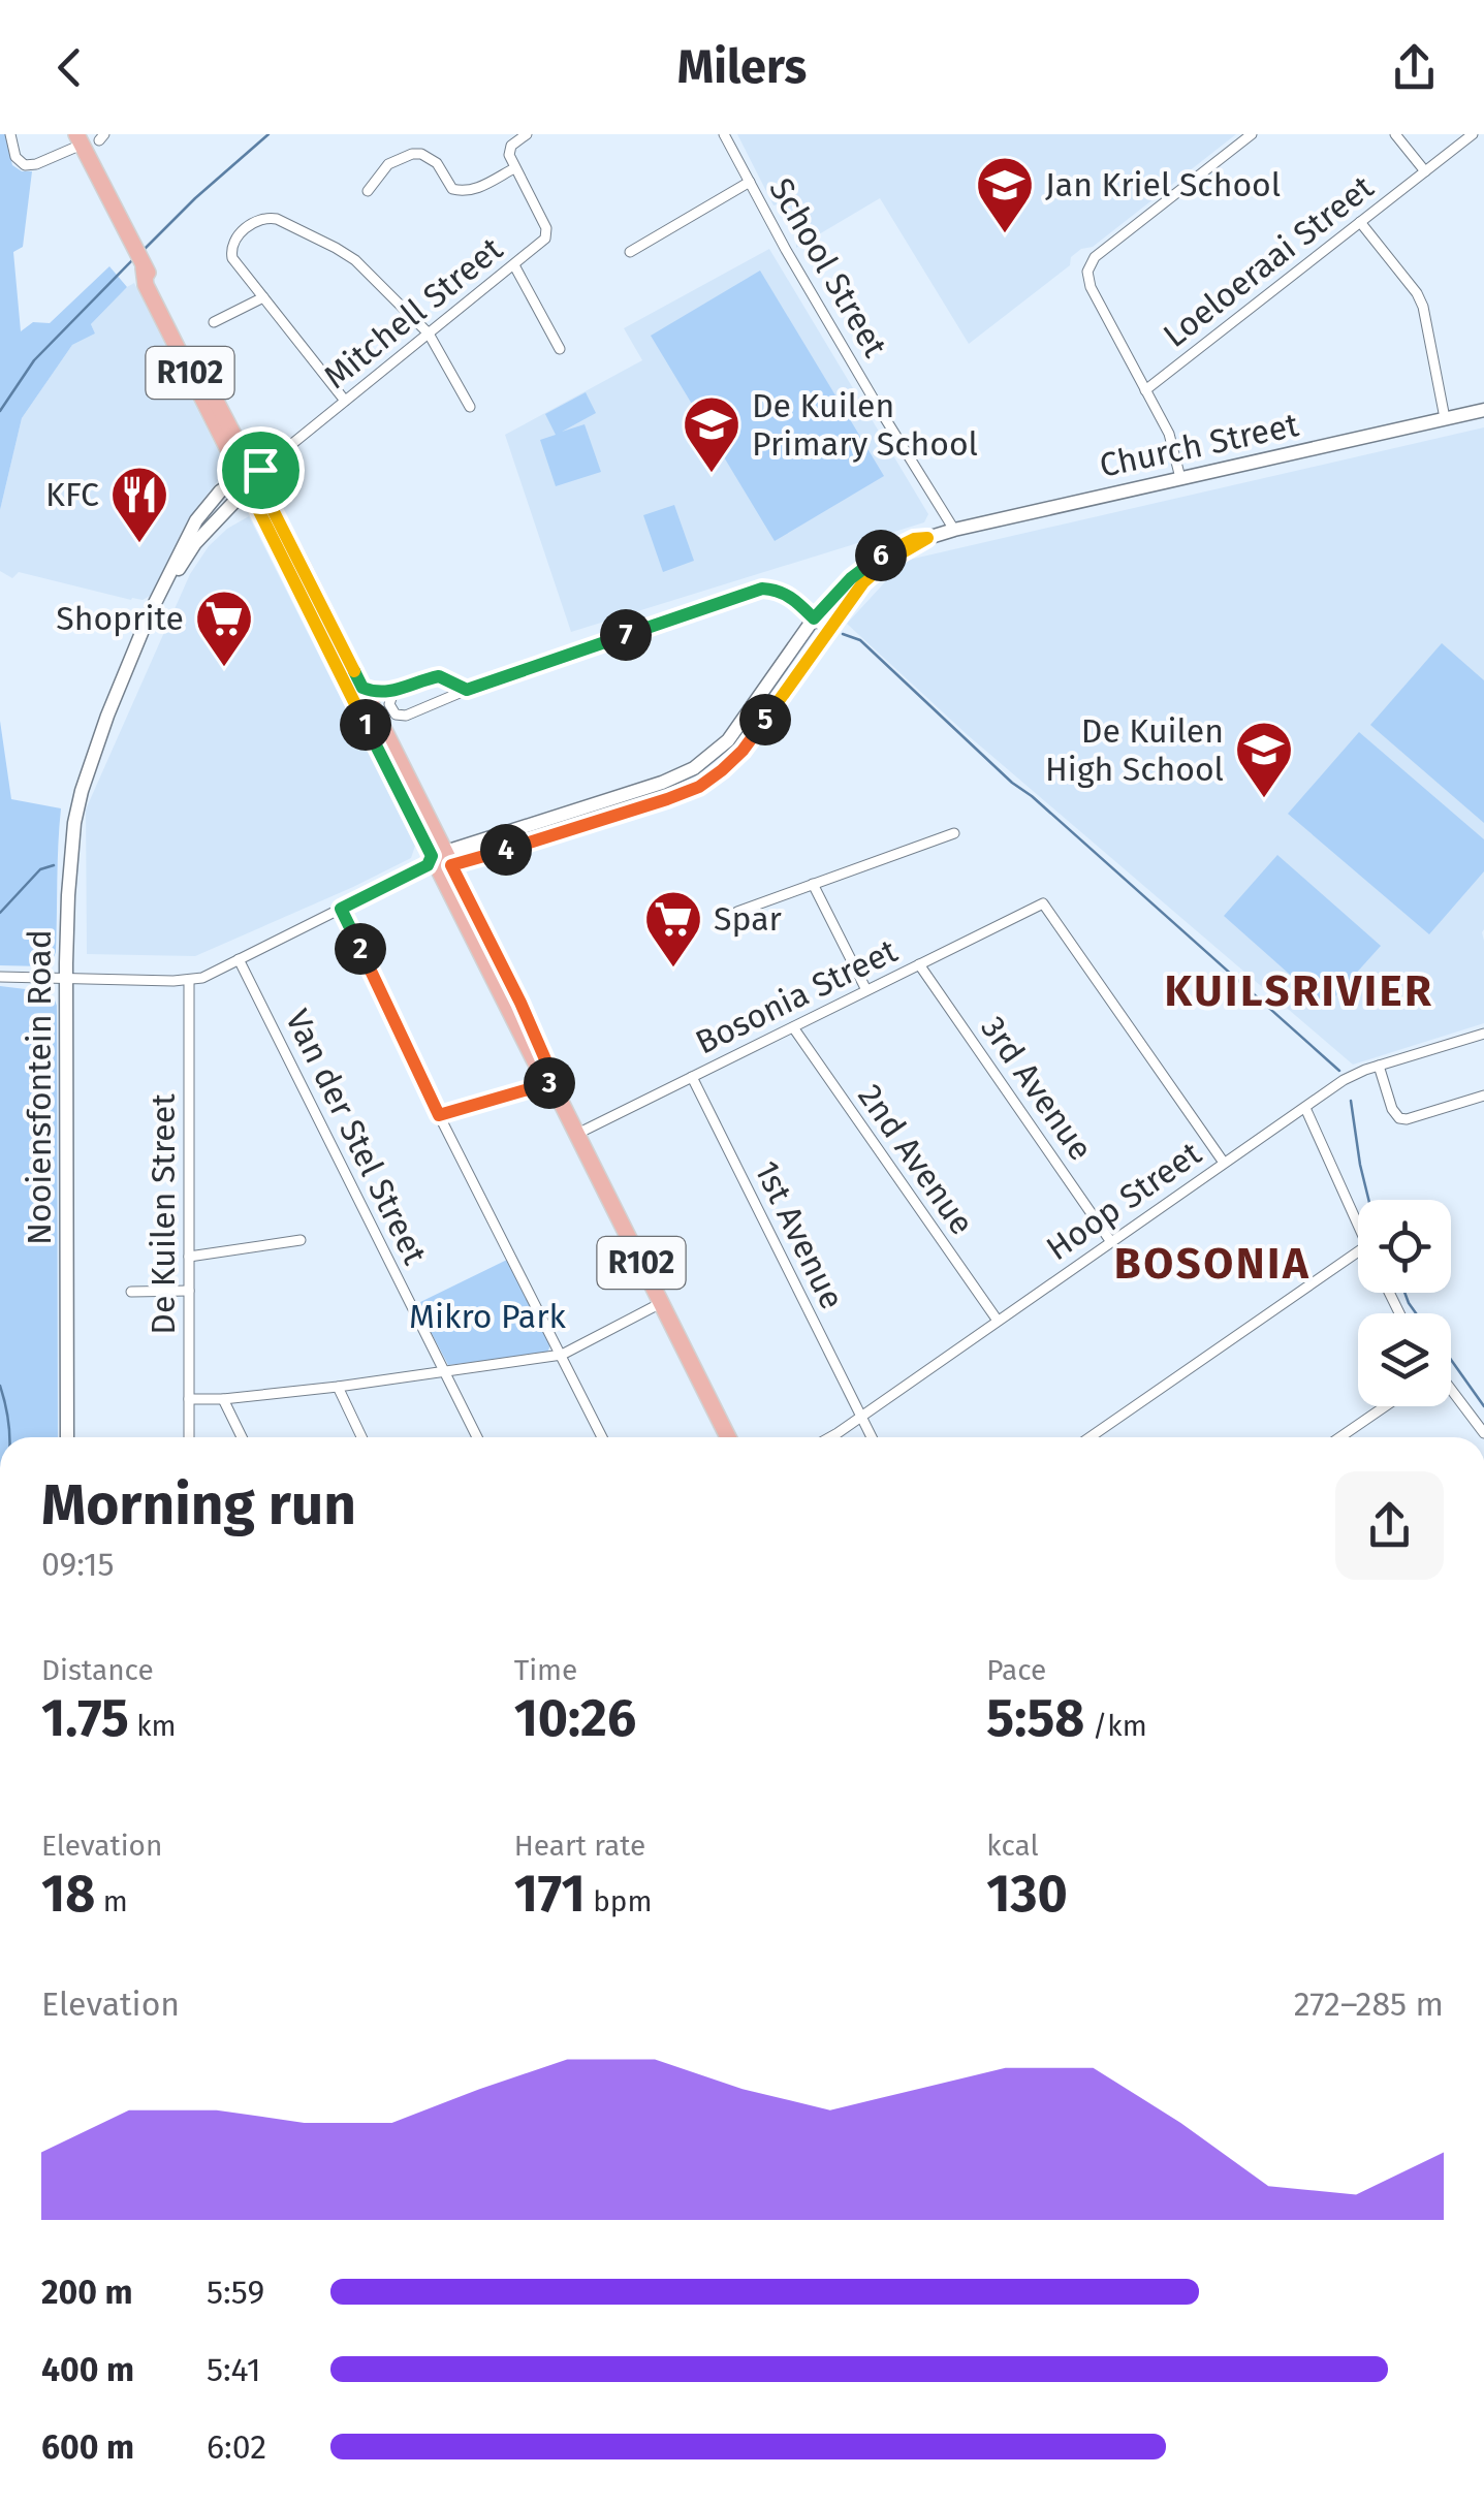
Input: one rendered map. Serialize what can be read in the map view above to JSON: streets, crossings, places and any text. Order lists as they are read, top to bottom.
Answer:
{
  "streets": {
    "main road": ["R102"],
    "street": [
      "Loeloeraai Street",
      "School Street",
      "Mitchell Street",
      "Church Street",
      "Bosonia Street",
      "Nooiensfontein Road",
      "3rd Avenue",
      "Van der Stel Street",
      "2nd Avenue",
      "Hoop Street",
      "De Kuilen Street",
      "1st Avenue"
    ]
  },
  "crossings": [
    ["School Street", "Church Street"],
    ["Mitchell Street", "R102"],
    ["Mitchell Street", "Nooiensfontein Road"],
    ["R102", "Church Street"],
    ["R102", "Bosonia Street"],
    ["R102", "Nooiensfontein Road"],
    ["Bosonia Street", "3rd Avenue"],
    ["Bosonia Street", "2nd Avenue"],
    ["Bosonia Street", "Hoop Street"],
    ["Bosonia Street", "1st Avenue"],
    ["3rd Avenue", "Hoop Street"],
    ["2nd Avenue", "Hoop Street"],
    ["Hoop Street", "1st Avenue"]
  ],
  "districts": ["KUILSRIVIER", "BOSONIA"],
  "parks": ["Mikro Park"],
  "places": {
    "school or university": ["Jan Kriel School", "De Kuilen Primary School", "De Kuilen High School"],
    "restaurant": ["KFC"],
    "supermarket": ["Shoprite", "Spar"]
  },
  "page": {
    "header": "Milers",
    "pins": [
      "6",
      "7",
      "5",
      "1",
      "4",
      "2",
      "3"
    ],
    "heading": ["Morning run", "09:15"],
    "stats": [
      ["Distance", "1.75 km"],
      ["Time", "10:26"],
      ["Pace", "5:58 /km"],
      ["Elevation", "18 m"],
      ["Heart rate", "171 bpm"],
      ["kcal", "130"]
    ],
    "chart": ["Elevation", "272–285 m"],
    "list": [
      {
        "name": "200 m",
        "note": "5:59"
      },
      {
        "name": "400 m",
        "note": "5:41"
      },
      {
        "name": "600 m",
        "note": "6:02"
      }
    ]
  }
}
